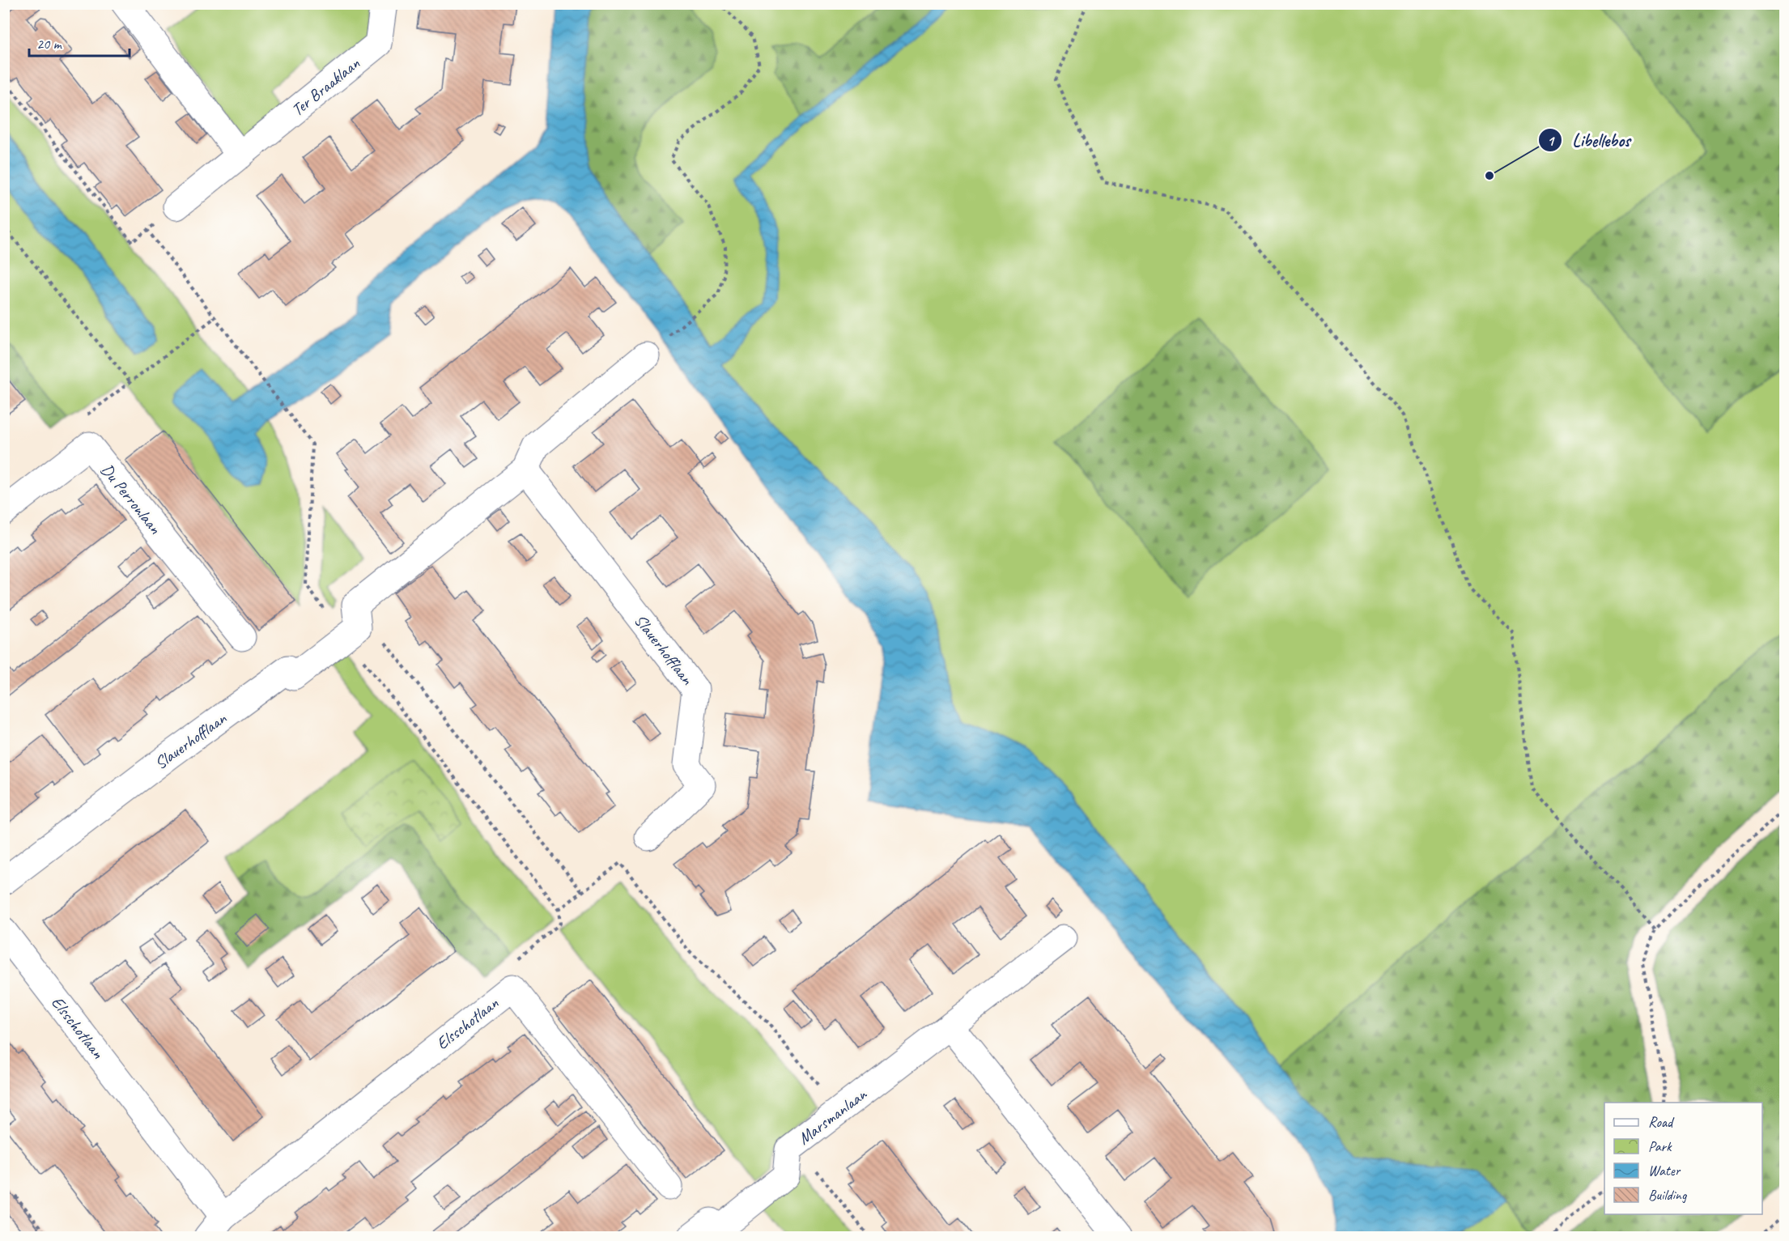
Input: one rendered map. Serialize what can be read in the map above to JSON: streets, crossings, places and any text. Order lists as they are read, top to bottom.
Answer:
{
  "streets": {
    "street": [
      "Ter Braaklaan",
      "Du Perronlaan",
      "Slauerhofflaan",
      "Elsschotlaan",
      "Marsmanlaan"
    ]
  },
  "places": ["Libellebos"],
  "legend": [
    "Road",
    "Park",
    "Water",
    "Building"
  ],
  "scale_bar": "20 m"
}
